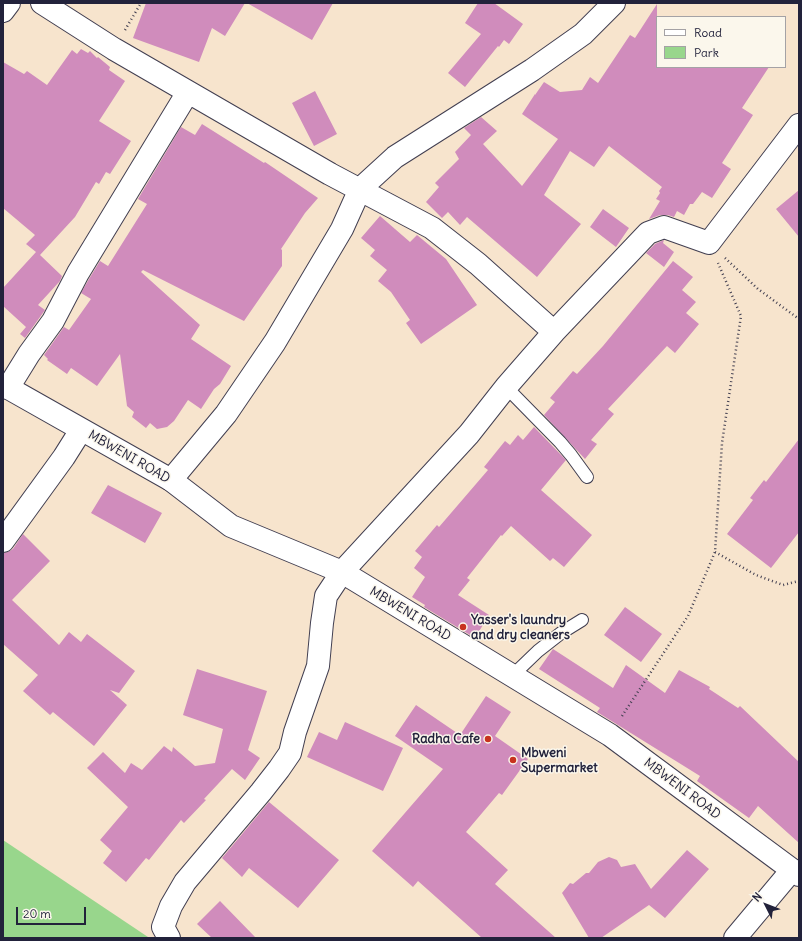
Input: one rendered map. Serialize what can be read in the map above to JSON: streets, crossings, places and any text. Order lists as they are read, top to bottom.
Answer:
{
  "streets": {
    "street": ["MBWENI ROAD"]
  },
  "places": ["Yasser's laundry and dry cleaners", "Radha Cafe", "Mbweni Supermarket"],
  "legend": ["Road", "Park"],
  "scale_bar": "20 m",
  "north": "top left"
}
